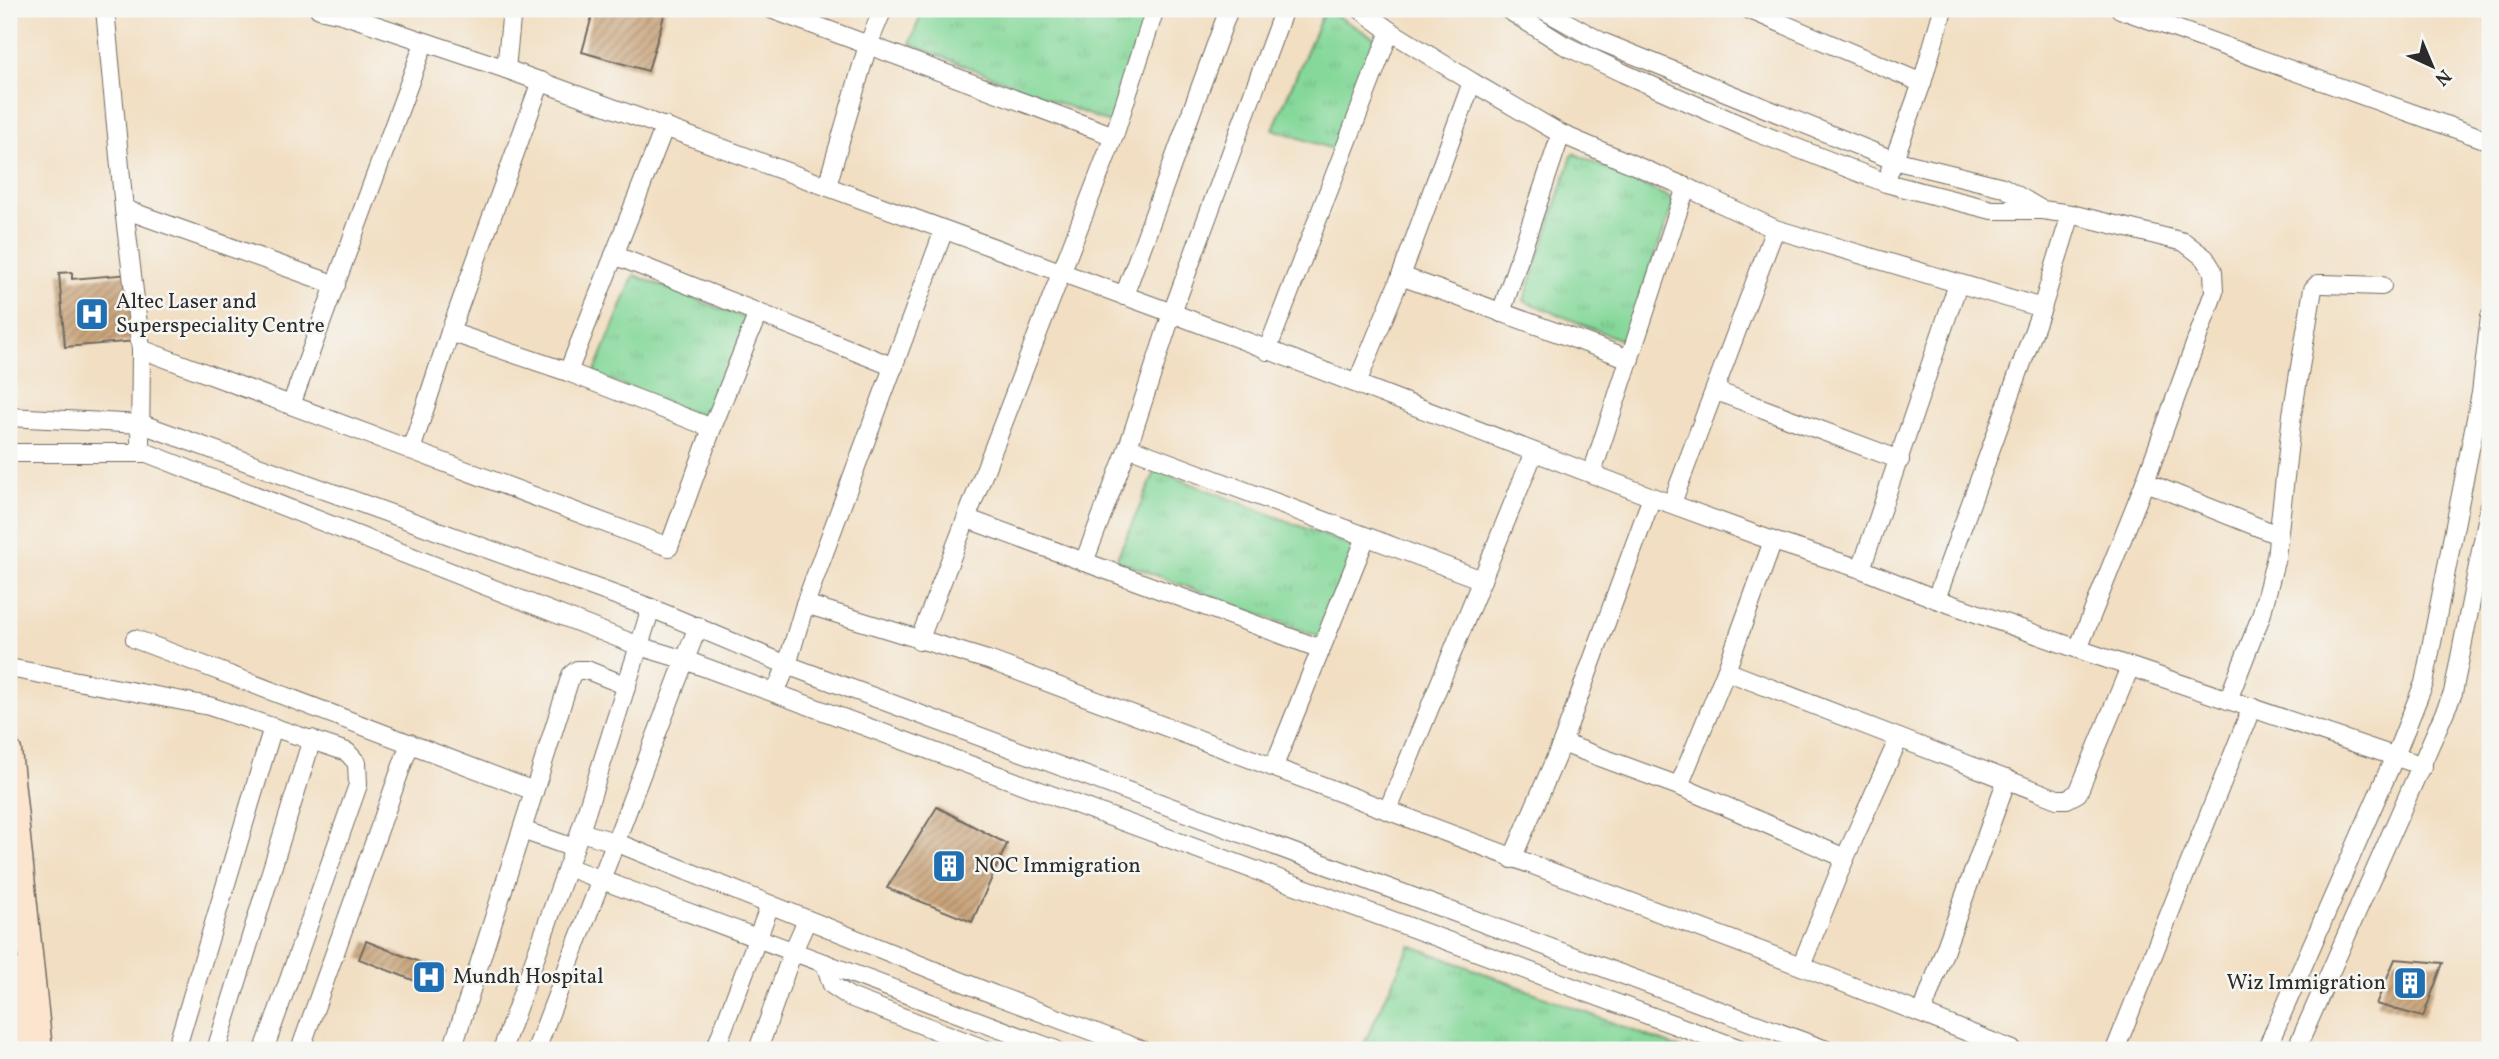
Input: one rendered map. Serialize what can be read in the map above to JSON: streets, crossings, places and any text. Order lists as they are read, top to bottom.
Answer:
{
  "places": {
    "hospital": ["Altec Laser and Superspeciality Centre", "Mundh Hospital"],
    "building": ["NOC Immigration", "Wiz Immigration"]
  },
  "north": "bottom right"
}
